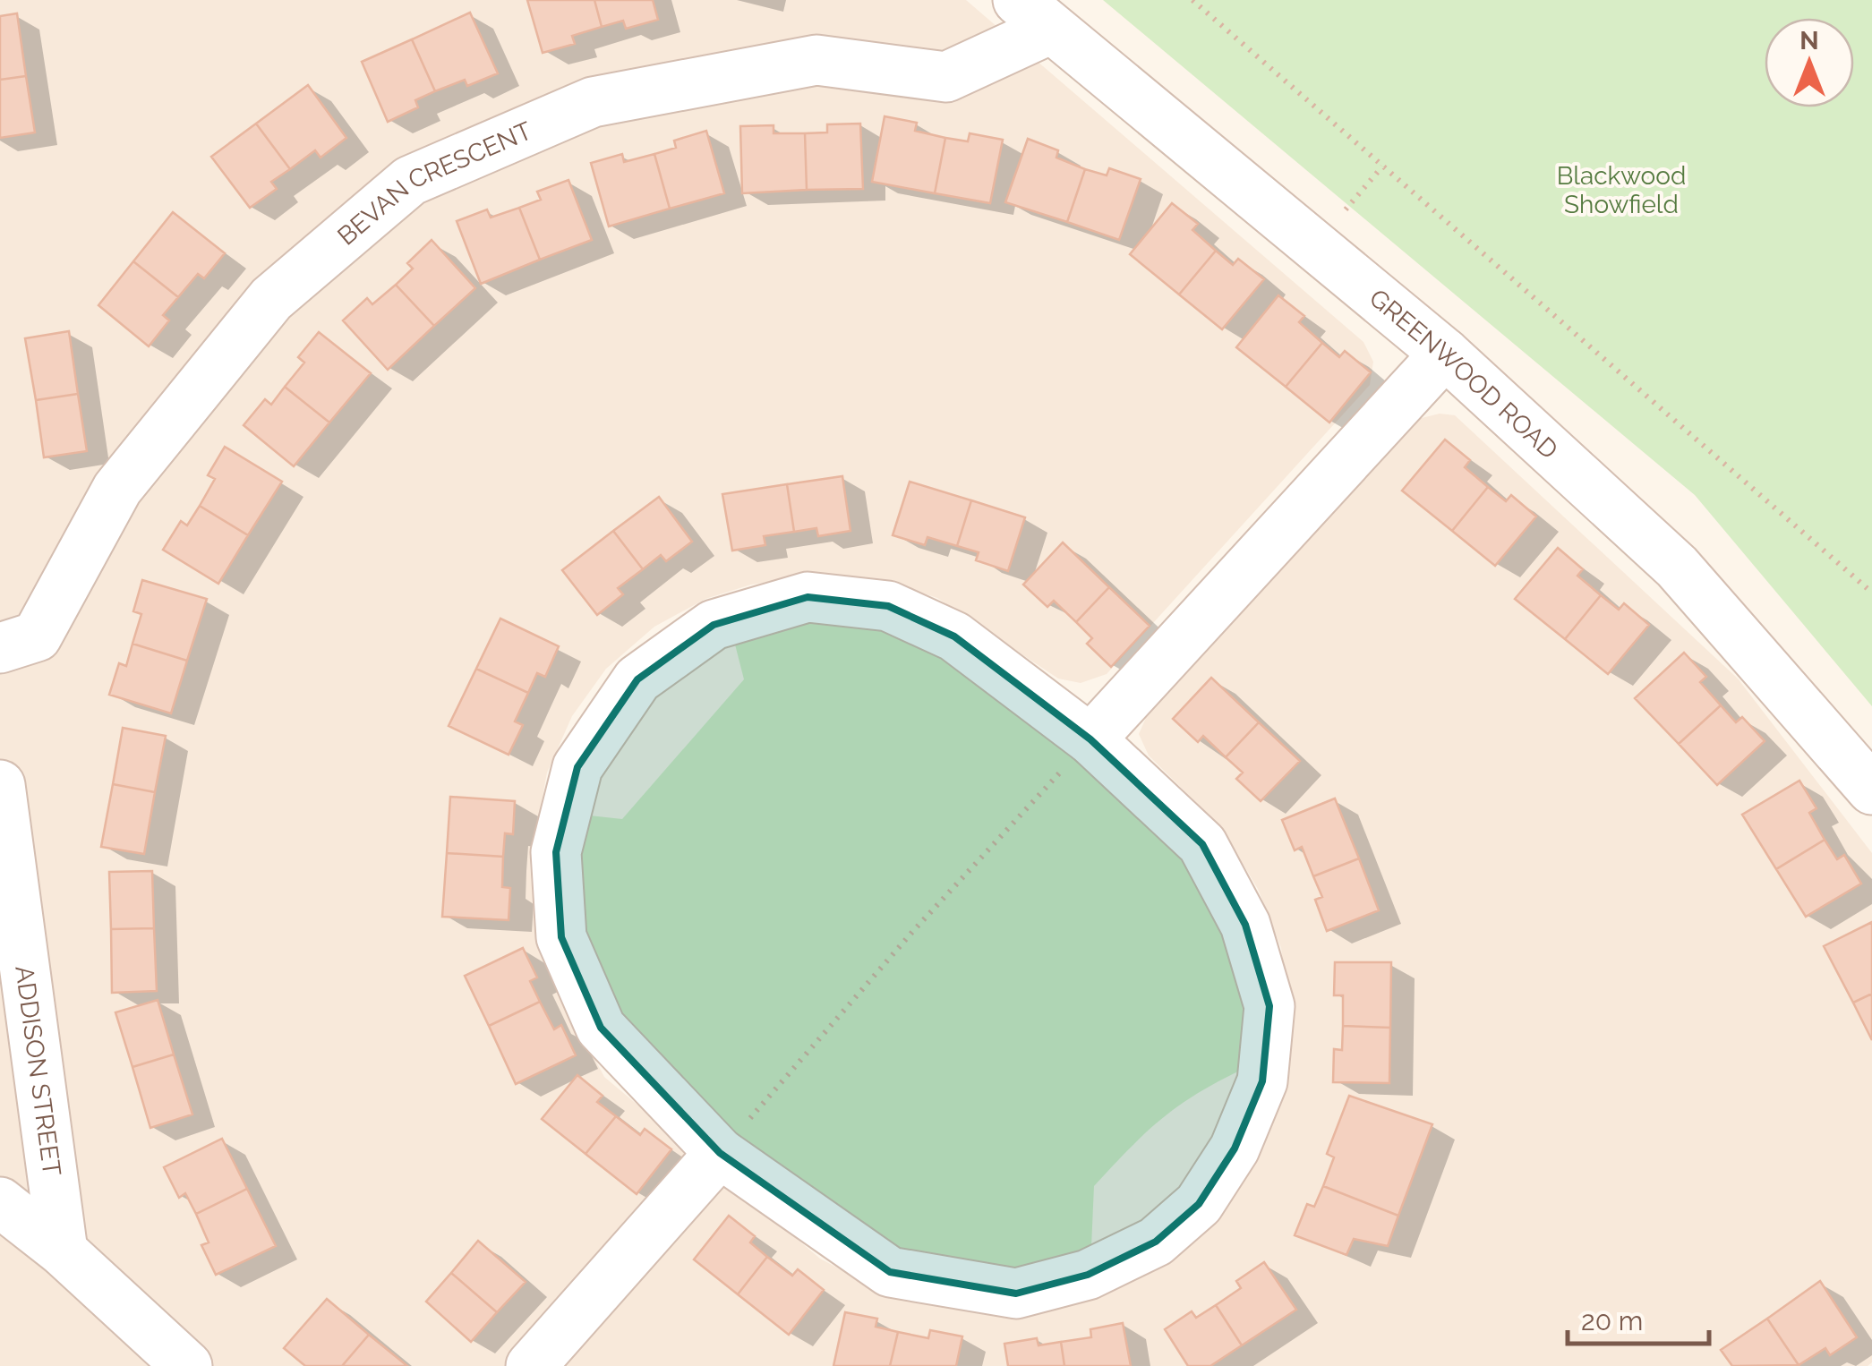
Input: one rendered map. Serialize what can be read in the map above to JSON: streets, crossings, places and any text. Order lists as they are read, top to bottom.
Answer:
{
  "streets": {
    "street": ["BEVAN CRESCENT", "GREENWOOD ROAD", "ADDISON STREET"]
  },
  "crossings": [
    ["BEVAN CRESCENT", "GREENWOOD ROAD"]
  ],
  "parks": ["Blackwood Showfield"],
  "scale_bar": "20 m",
  "north": "top"
}
